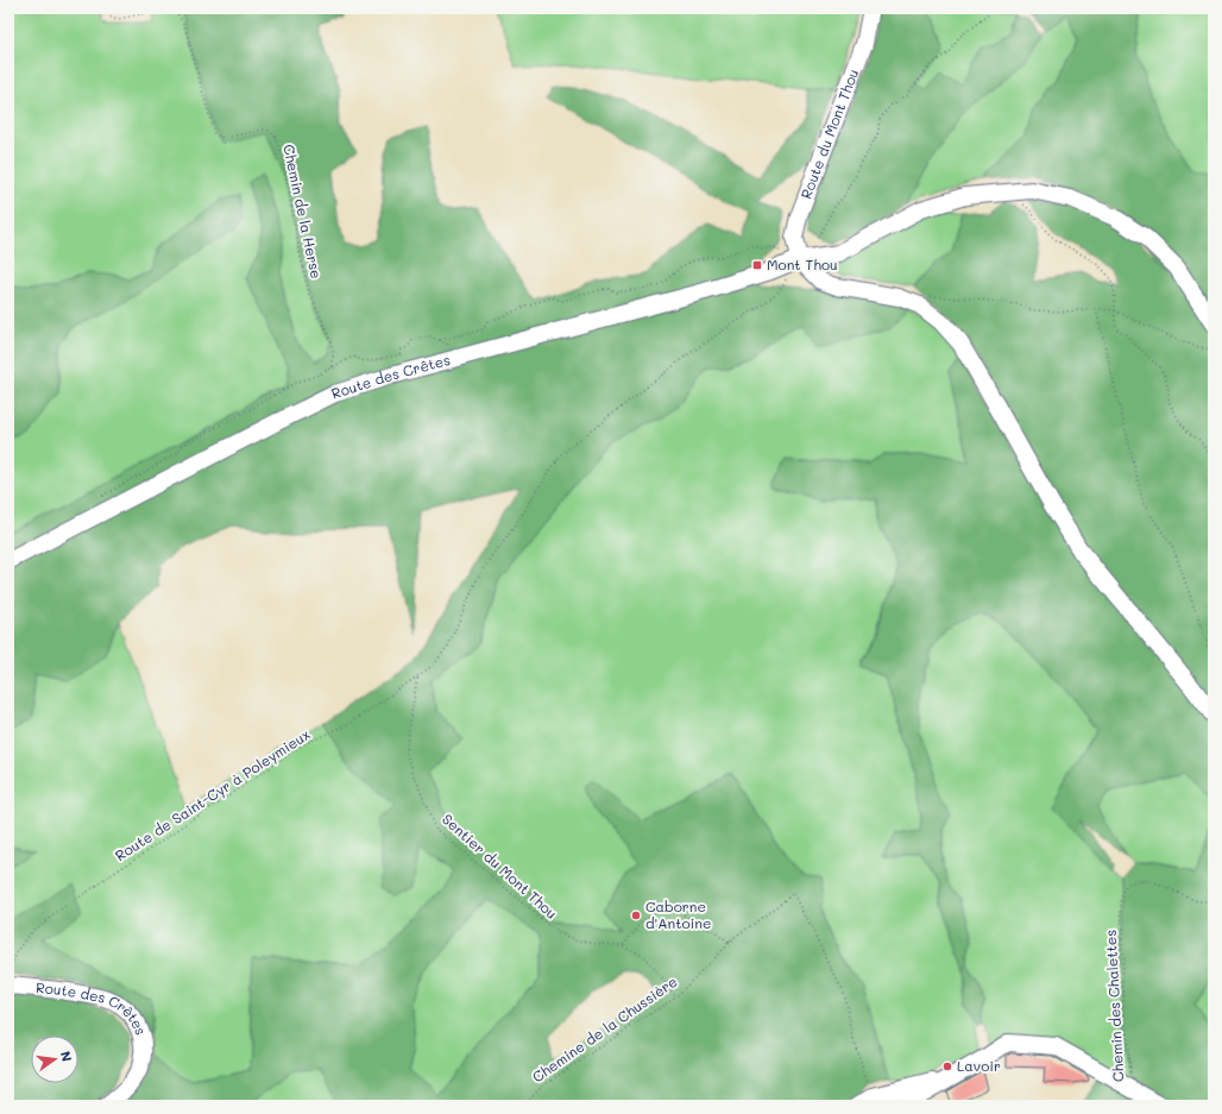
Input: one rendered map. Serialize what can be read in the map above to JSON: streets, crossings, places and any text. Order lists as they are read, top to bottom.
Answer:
{
  "streets": {
    "street": ["Route du Mont Thou", "Route des Crêtes"],
    "path": [
      "Chemin de la Herse",
      "Route de Saint-Cyr à Poleymieux",
      "Sentier du Mont Thou",
      "Chemin des Chalettes",
      "Chemine de la Chussière"
    ]
  },
  "crossings": [
    ["Route du Mont Thou", "Route des Crêtes"],
    ["Route du Mont Thou", "Route de Saint-Cyr à Poleymieux"],
    ["Route des Crêtes", "Route de Saint-Cyr à Poleymieux"],
    ["Route de Saint-Cyr à Poleymieux", "Sentier du Mont Thou"]
  ],
  "places": {
    "transit": ["Mont Thou"],
    "other": ["Caborne d'Antoine", "Lavoir"]
  },
  "north": "right"
}
